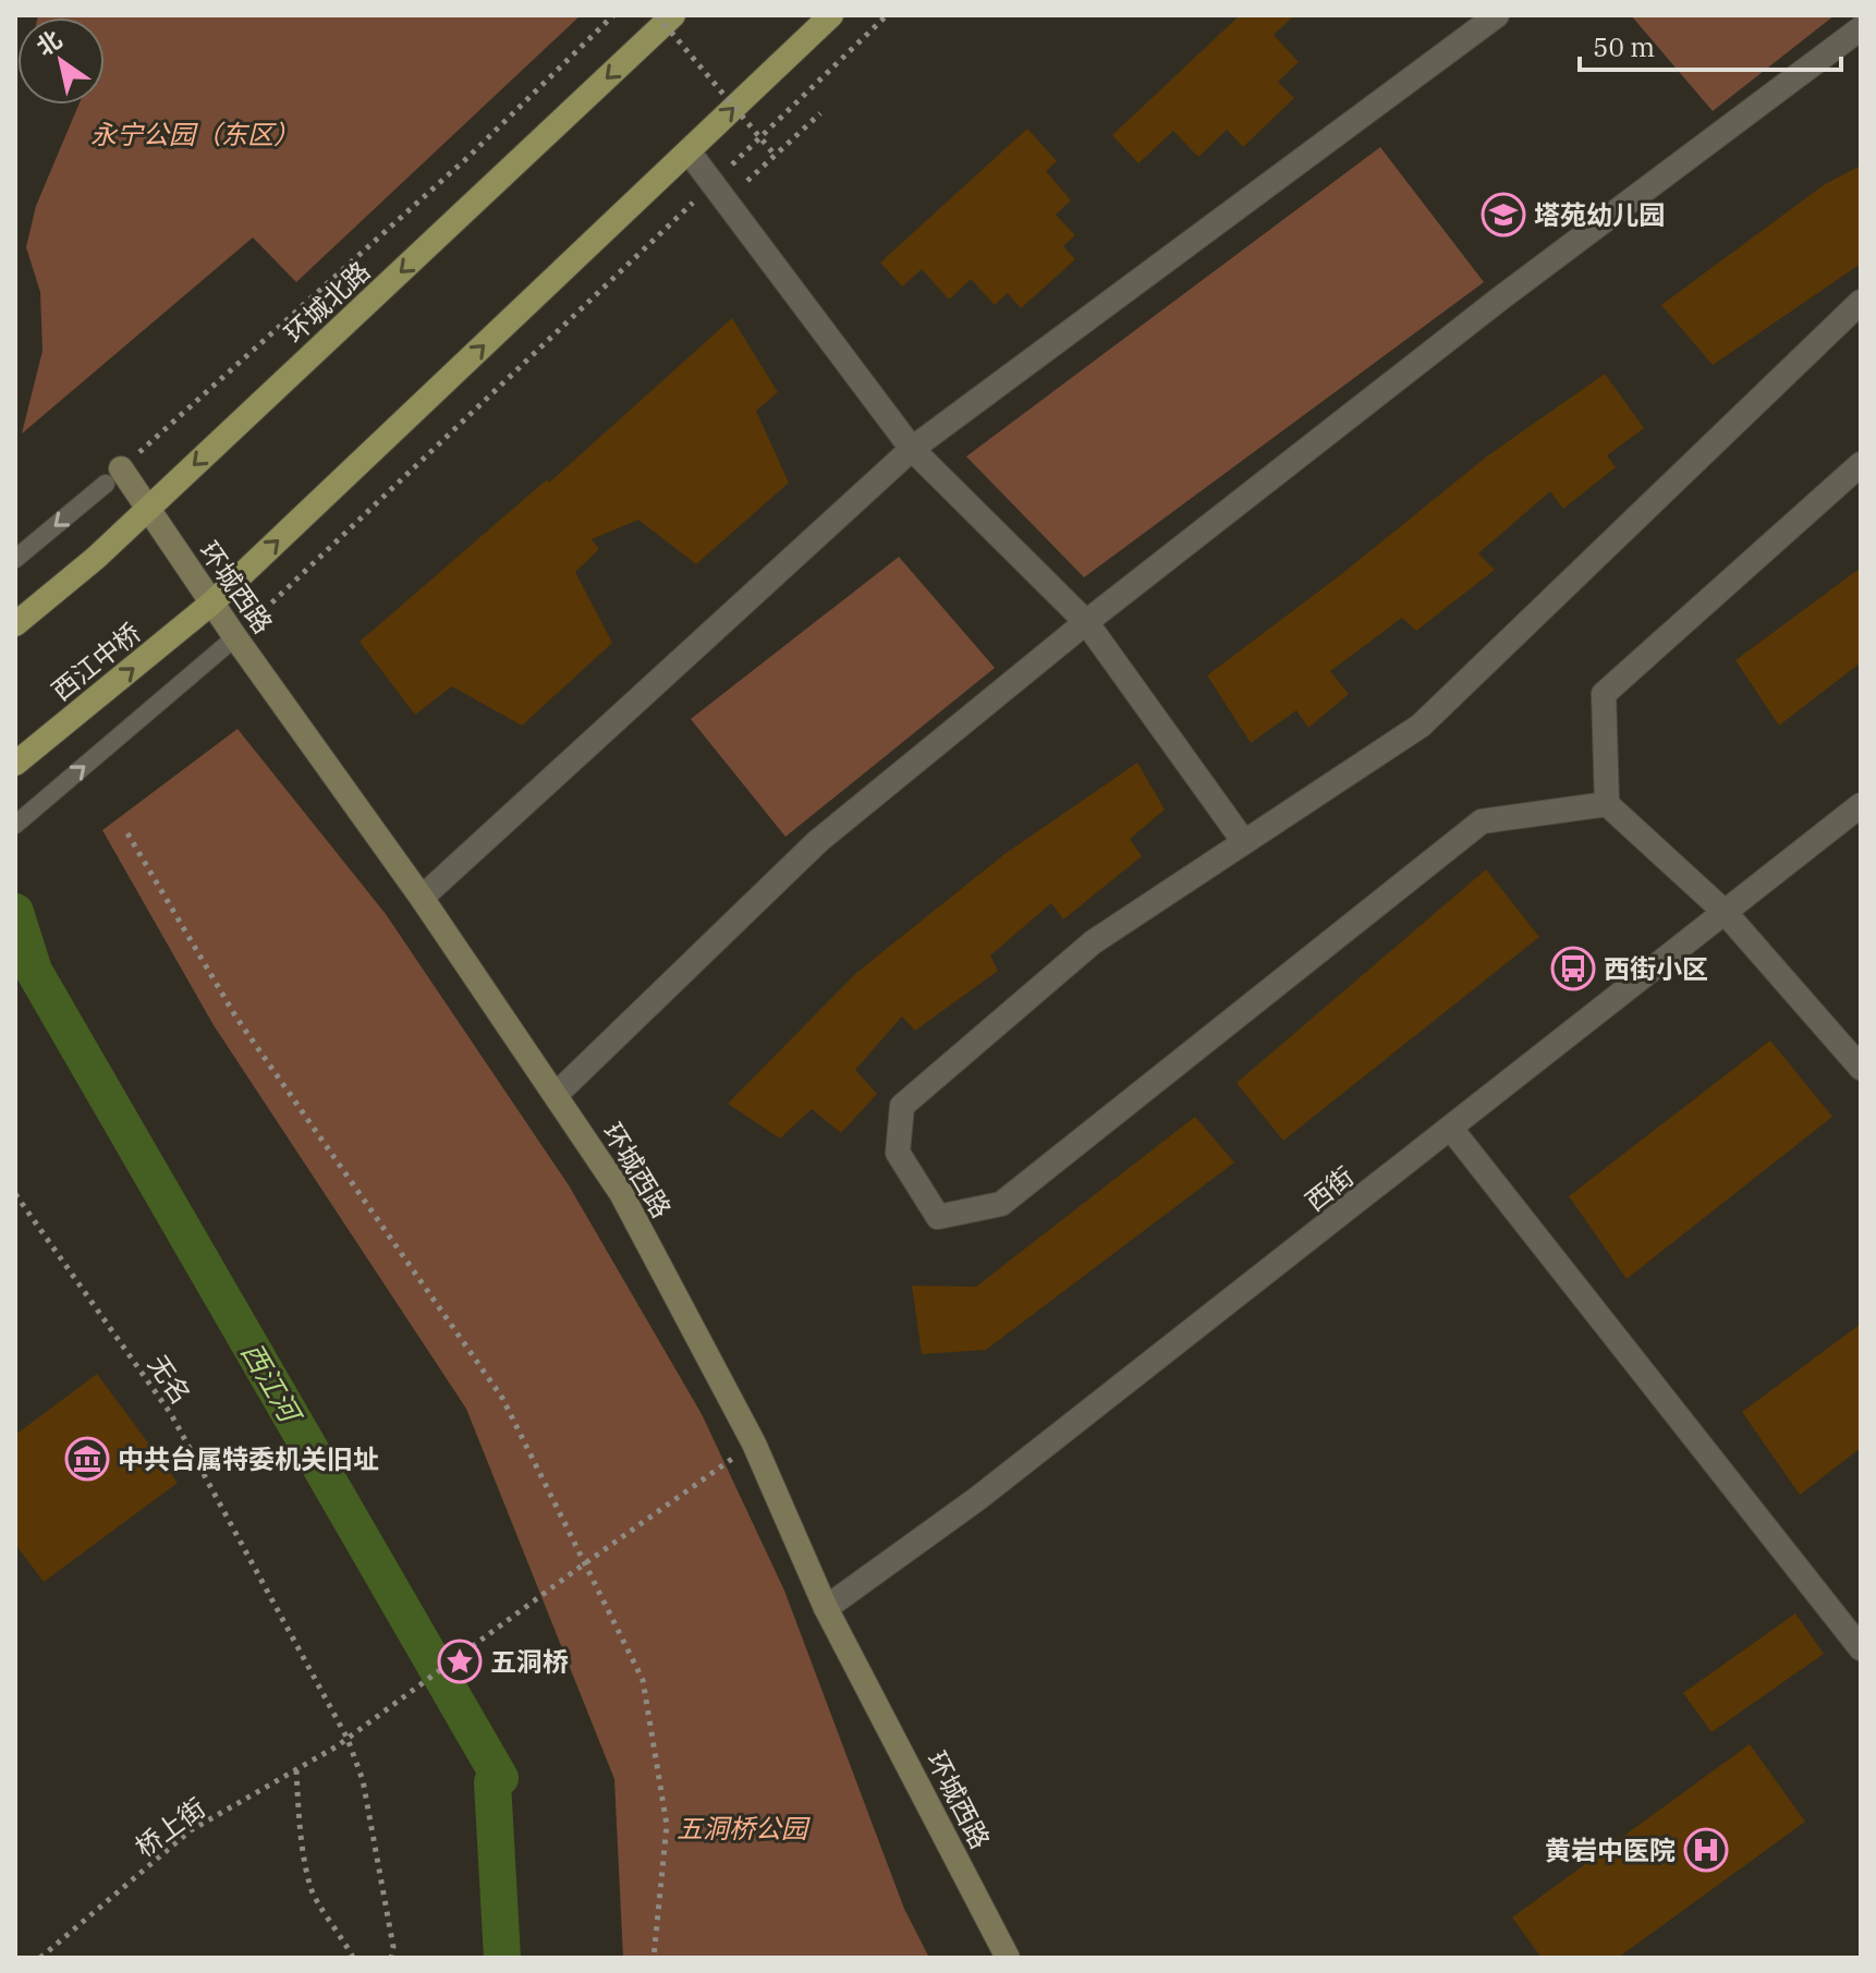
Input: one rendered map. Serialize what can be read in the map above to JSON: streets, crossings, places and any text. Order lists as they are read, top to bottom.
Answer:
{
  "streets": {
    "main road": ["环城北路", "环城西路", "西江中桥"],
    "street": ["西街"],
    "path": ["无名", "桥上街"]
  },
  "crossings": [
    ["环城北路", "环城西路"],
    ["环城西路", "西江中桥"],
    ["环城西路", "西街"],
    ["无名", "桥上街"]
  ],
  "one_way": ["西江中桥"],
  "water": ["西江河"],
  "parks": ["永宁公园（东区）", "五洞桥公园"],
  "places": {
    "school or university": ["塔苑幼儿园"],
    "bus stop": ["西街小区"],
    "museum": ["中共台属特委机关旧址"],
    "place": ["五洞桥"],
    "hospital": ["黄岩中医院"]
  },
  "scale_bar": "50 m",
  "north": "top left"
}
